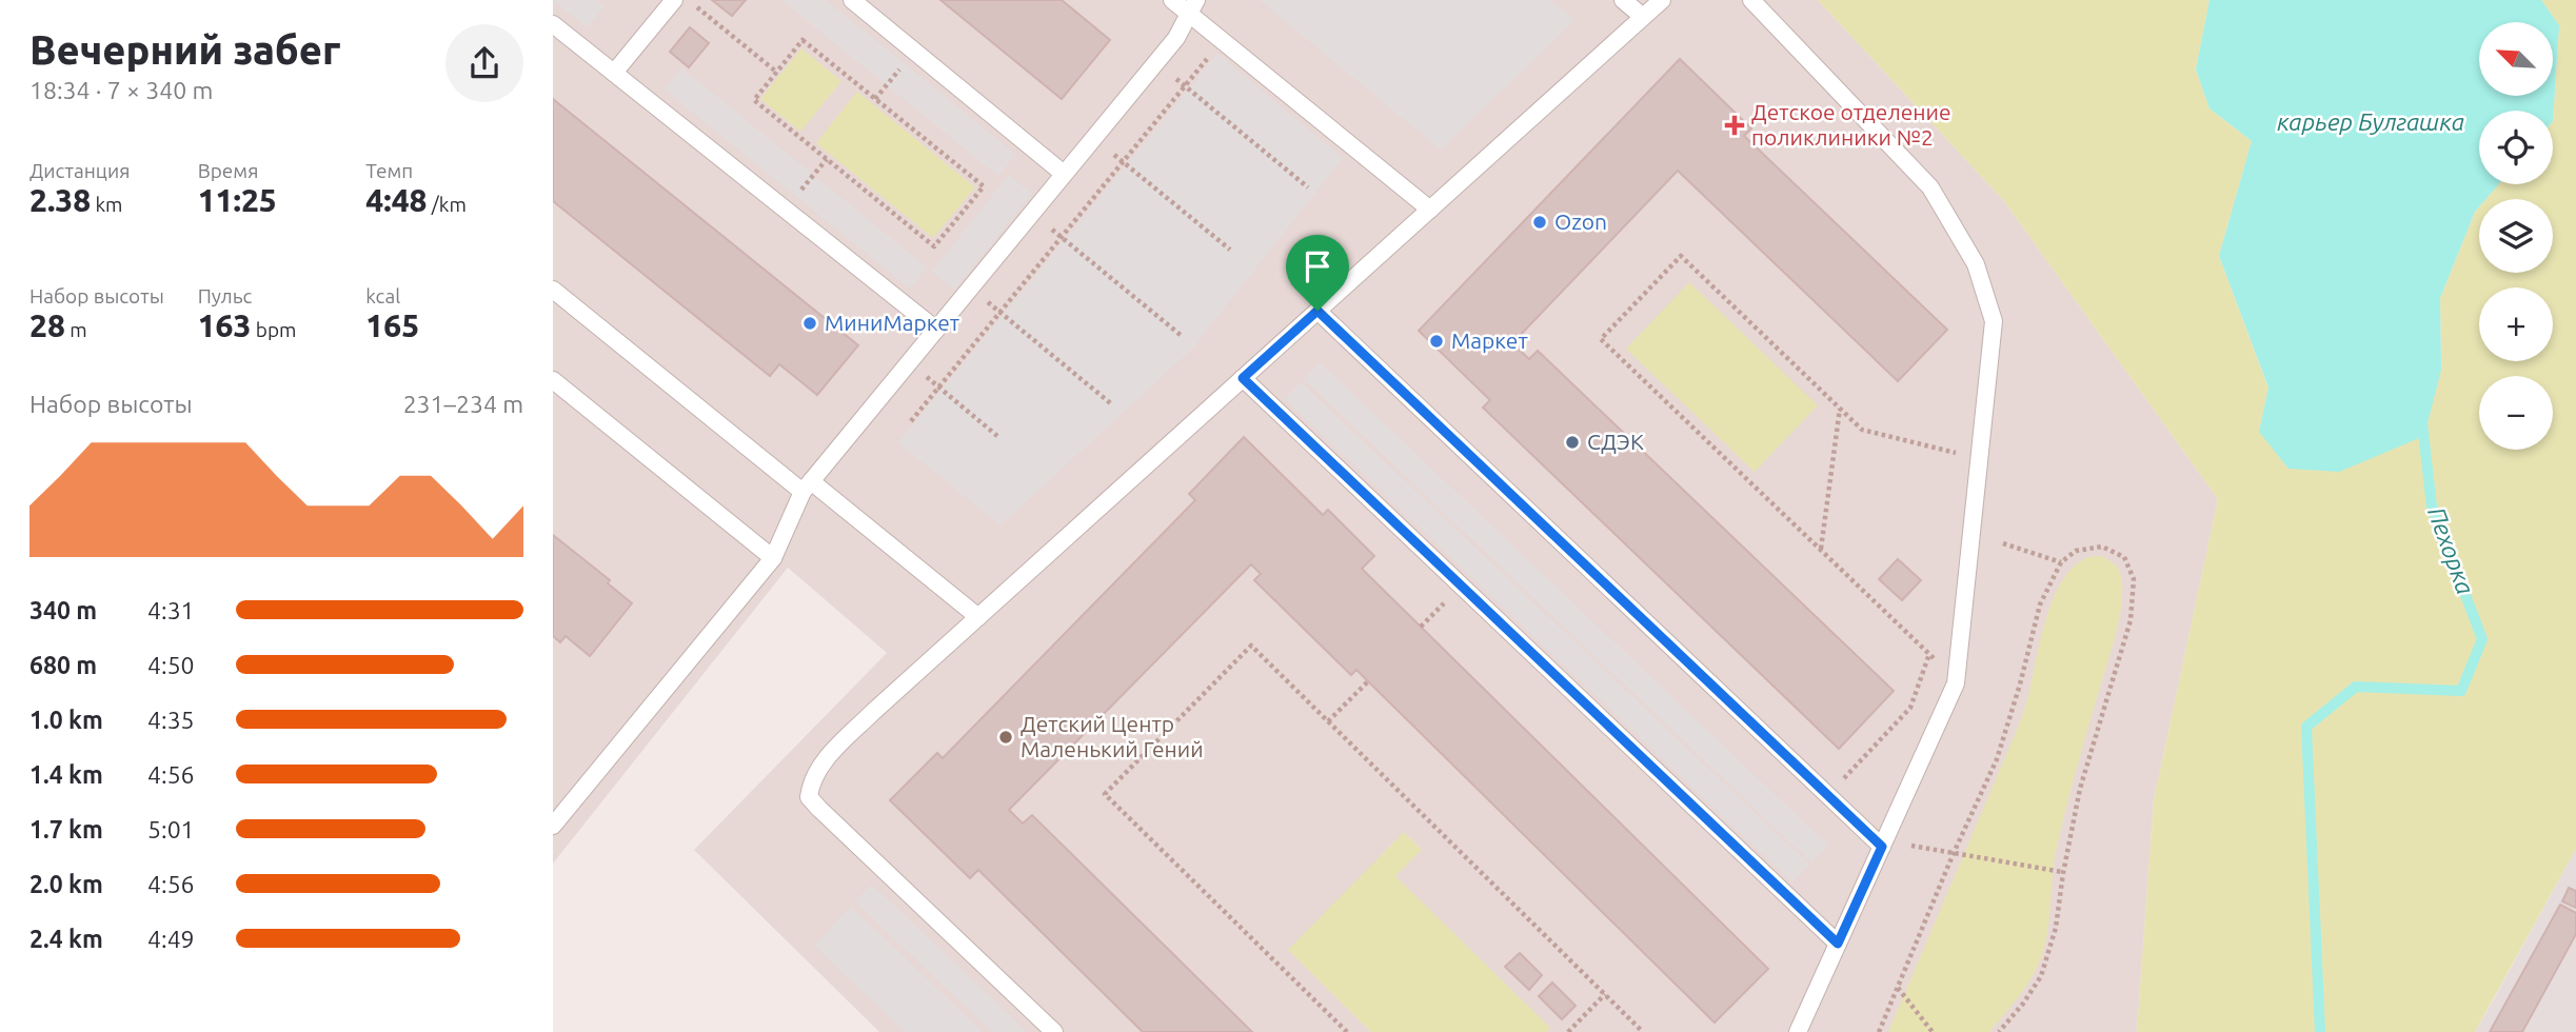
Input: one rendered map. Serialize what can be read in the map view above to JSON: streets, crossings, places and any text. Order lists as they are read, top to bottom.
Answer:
{
  "water": ["карьер Булгашка", "Пехорка"],
  "places": {
    "health": ["Детское отделение поликлиники №2"],
    "other": [
      "Ozon",
      "МиниМаркет",
      "Маркет",
      "СДЭК",
      "Детский Центр Маленький Гений"
    ]
  },
  "north": "top left",
  "page": {
    "heading": ["Вечерний забег", "18:34 · 7 × 340 m"],
    "map_buttons": ["+", "−"],
    "stats": [
      ["Дистанция", "2.38 km"],
      ["Время", "11:25"],
      ["Темп", "4:48 /km"],
      ["Набор высоты", "28 m"],
      ["Пульс", "163 bpm"],
      ["kcal", "165"]
    ],
    "chart": ["Набор высоты", "231–234 m"],
    "list": [
      {
        "name": "340 m",
        "note": "4:31"
      },
      {
        "name": "680 m",
        "note": "4:50"
      },
      {
        "name": "1.0 km",
        "note": "4:35"
      },
      {
        "name": "1.4 km",
        "note": "4:56"
      },
      {
        "name": "1.7 km",
        "note": "5:01"
      },
      {
        "name": "2.0 km",
        "note": "4:56"
      },
      {
        "name": "2.4 km",
        "note": "4:49"
      }
    ]
  }
}
